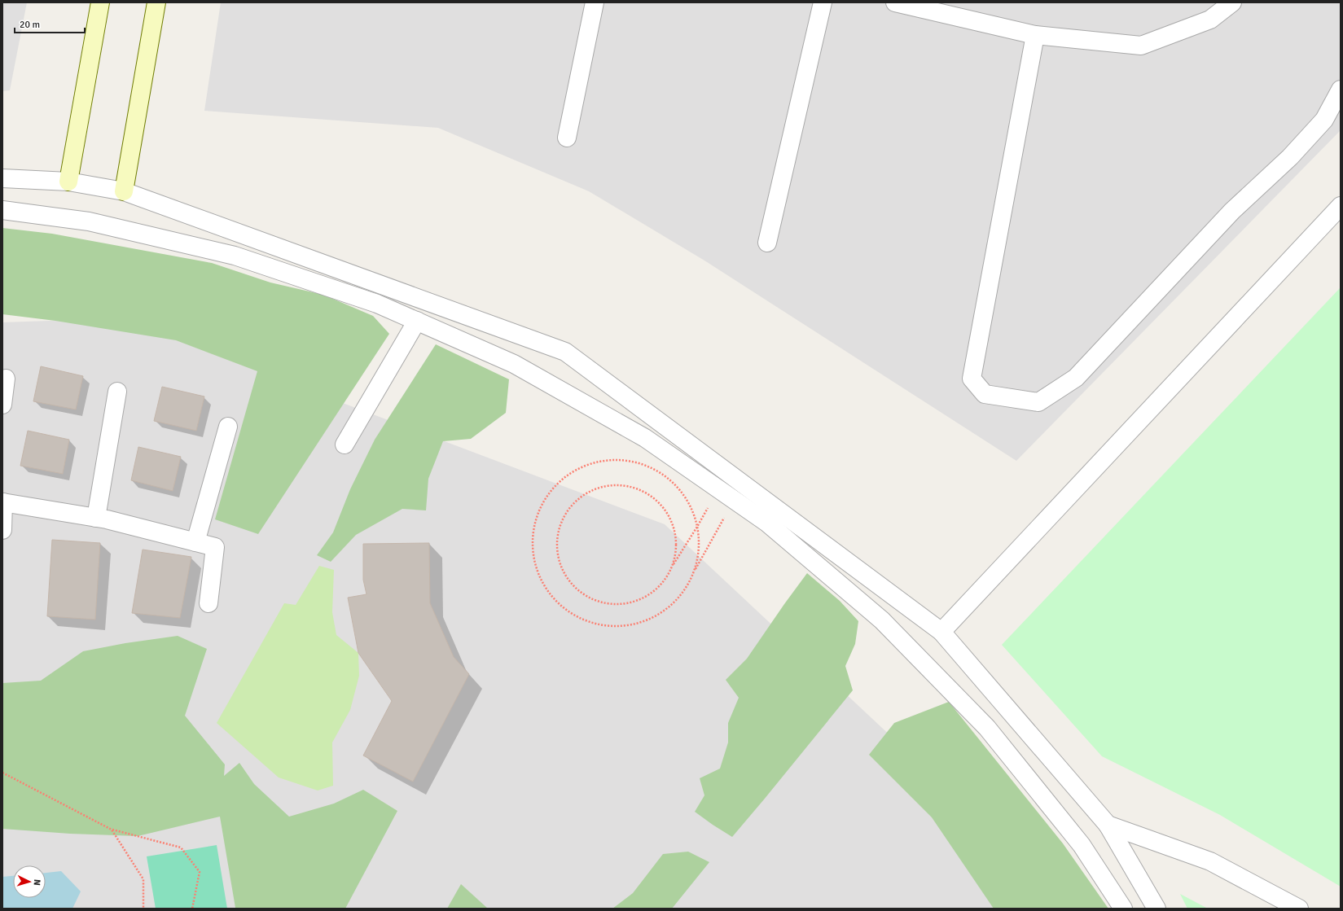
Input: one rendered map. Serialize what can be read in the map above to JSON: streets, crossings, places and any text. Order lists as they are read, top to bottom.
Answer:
{
  "scale_bar": "20 m",
  "north": "right"
}
